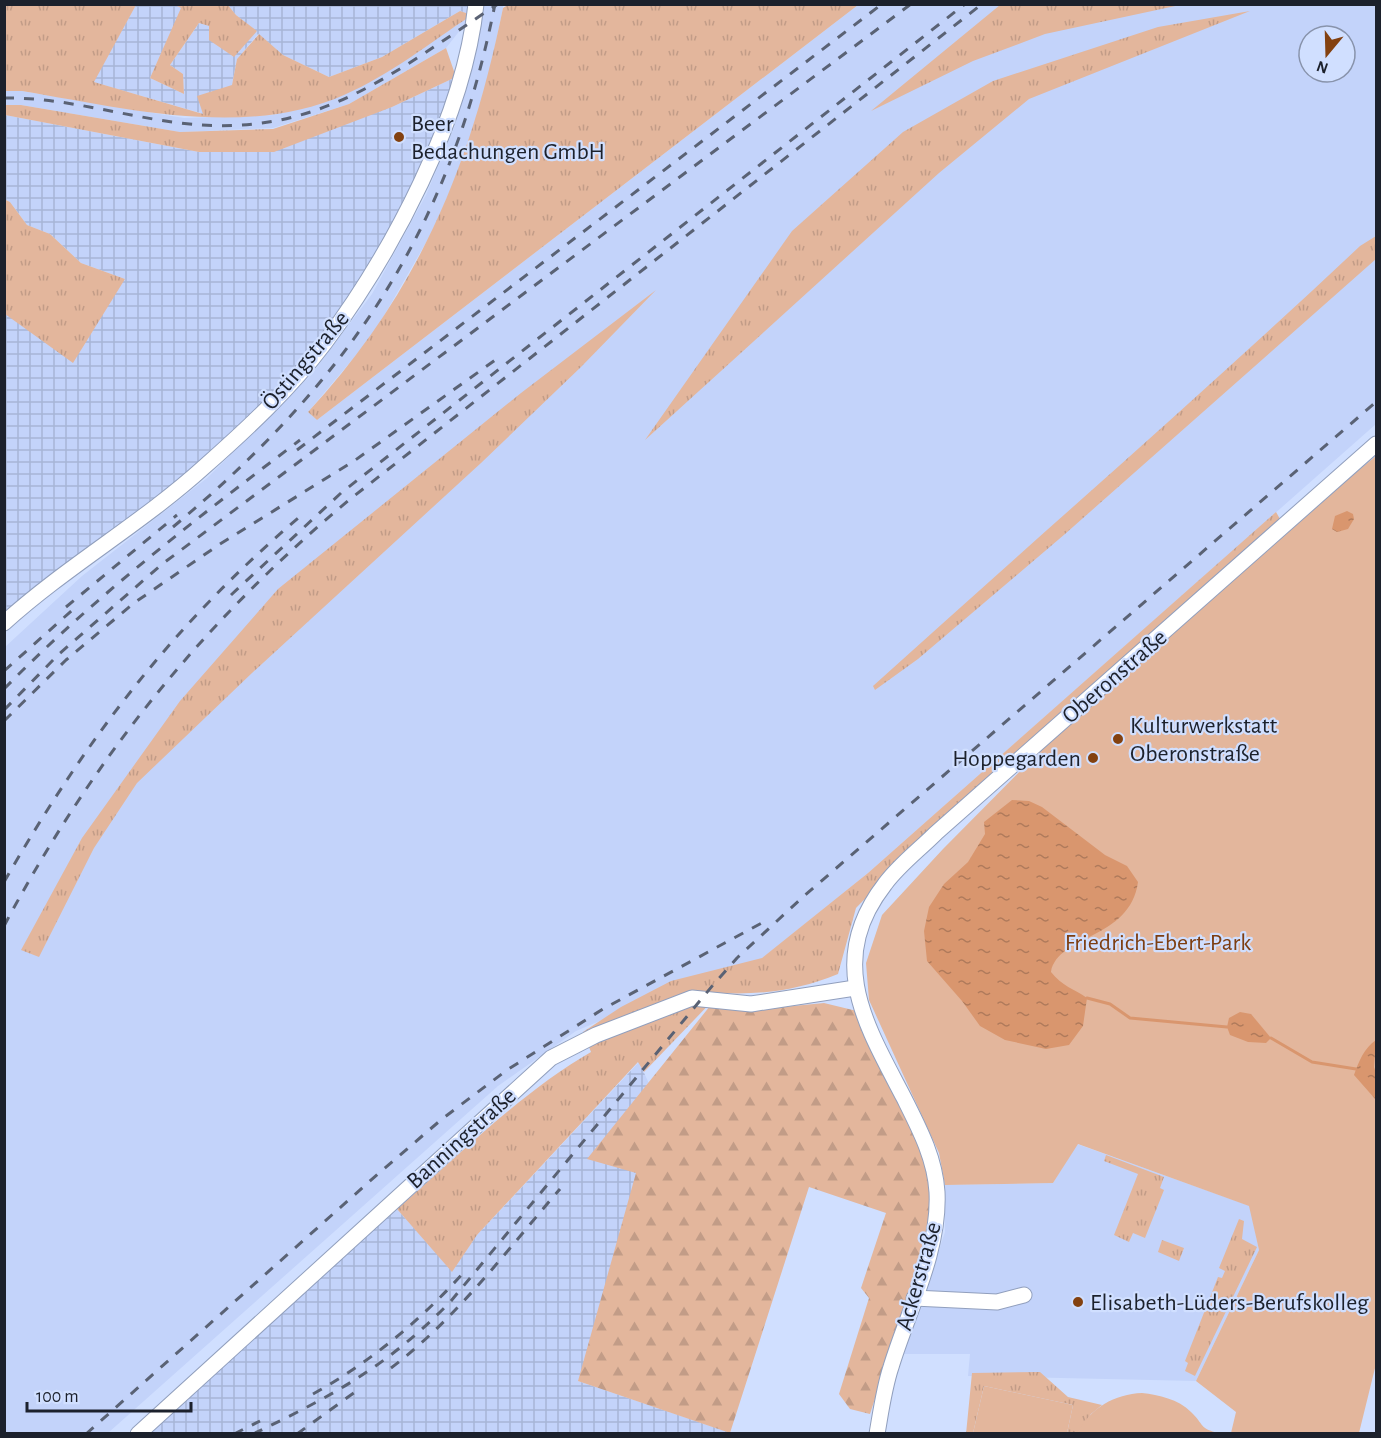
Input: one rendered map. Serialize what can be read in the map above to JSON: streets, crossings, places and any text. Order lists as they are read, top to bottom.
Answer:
{
  "streets": {
    "street": [
      "Östingstraße",
      "Oberonstraße",
      "Banningstraße",
      "Ackerstraße"
    ]
  },
  "crossings": [
    ["Oberonstraße", "Banningstraße"],
    ["Oberonstraße", "Ackerstraße"],
    ["Banningstraße", "Ackerstraße"]
  ],
  "parks": ["Friedrich-Ebert-Park"],
  "places": [
    "Beer Bedachungen GmbH",
    "Kulturwerkstatt Oberonstraße",
    "Hoppegarden",
    "Elisabeth-Lüders-Berufskolleg"
  ],
  "scale_bar": "100 m",
  "north": "bottom"
}
